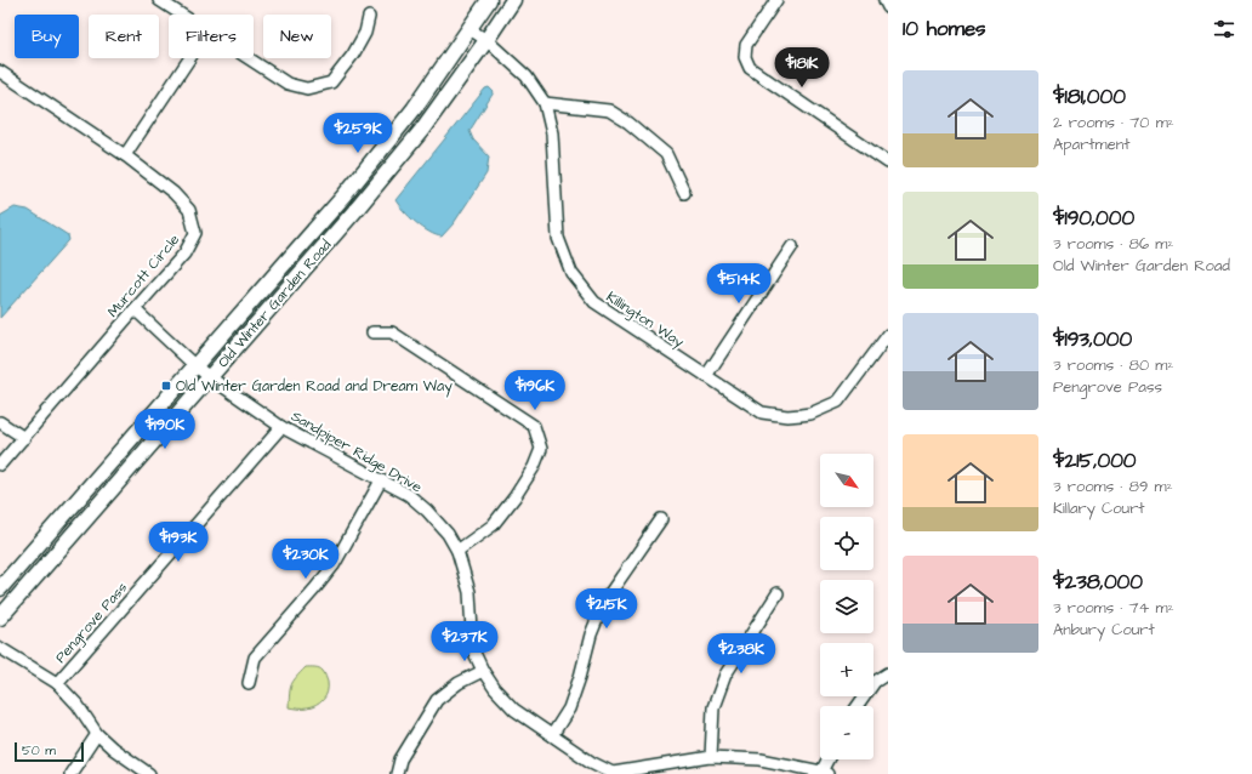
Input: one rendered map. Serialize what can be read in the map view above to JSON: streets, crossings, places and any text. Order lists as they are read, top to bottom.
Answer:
{
  "streets": {
    "main road": ["Old Winter Garden Road"],
    "street": [
      "Murcott Circle",
      "Killington Way",
      "Sandpiper Ridge Drive",
      "Pengrove Pass"
    ]
  },
  "crossings": [
    ["Murcott Circle", "Sandpiper Ridge Drive"],
    ["Old Winter Garden Road", "Killington Way"],
    ["Old Winter Garden Road", "Sandpiper Ridge Drive"],
    ["Sandpiper Ridge Drive", "Pengrove Pass"]
  ],
  "places": {
    "transit": ["Old Winter Garden Road and Dream Way"]
  },
  "scale_bar": "50 m",
  "north": "bottom right",
  "page": {
    "heading": "10 homes",
    "chip": [
      "Buy",
      "Rent",
      "Filters",
      "New"
    ],
    "price": [
      "$181K",
      "$259K",
      "$514K",
      "$196K",
      "$190K",
      "$193K",
      "$230K",
      "$215K",
      "$237K",
      "$238K"
    ],
    "list": [
      {
        "name": "$181,000",
        "note": "2 rooms · 70 m² · Apartment"
      },
      {
        "name": "$190,000",
        "note": "3 rooms · 86 m² · Old Winter Garden Road"
      },
      {
        "name": "$193,000",
        "note": "3 rooms · 80 m² · Pengrove Pass"
      },
      {
        "name": "$215,000",
        "note": "3 rooms · 89 m² · Killary Court"
      },
      {
        "name": "$238,000",
        "note": "3 rooms · 74 m² · Anbury Court"
      }
    ],
    "map_buttons": ["+", "−"],
    "scale": "50 m"
  }
}
